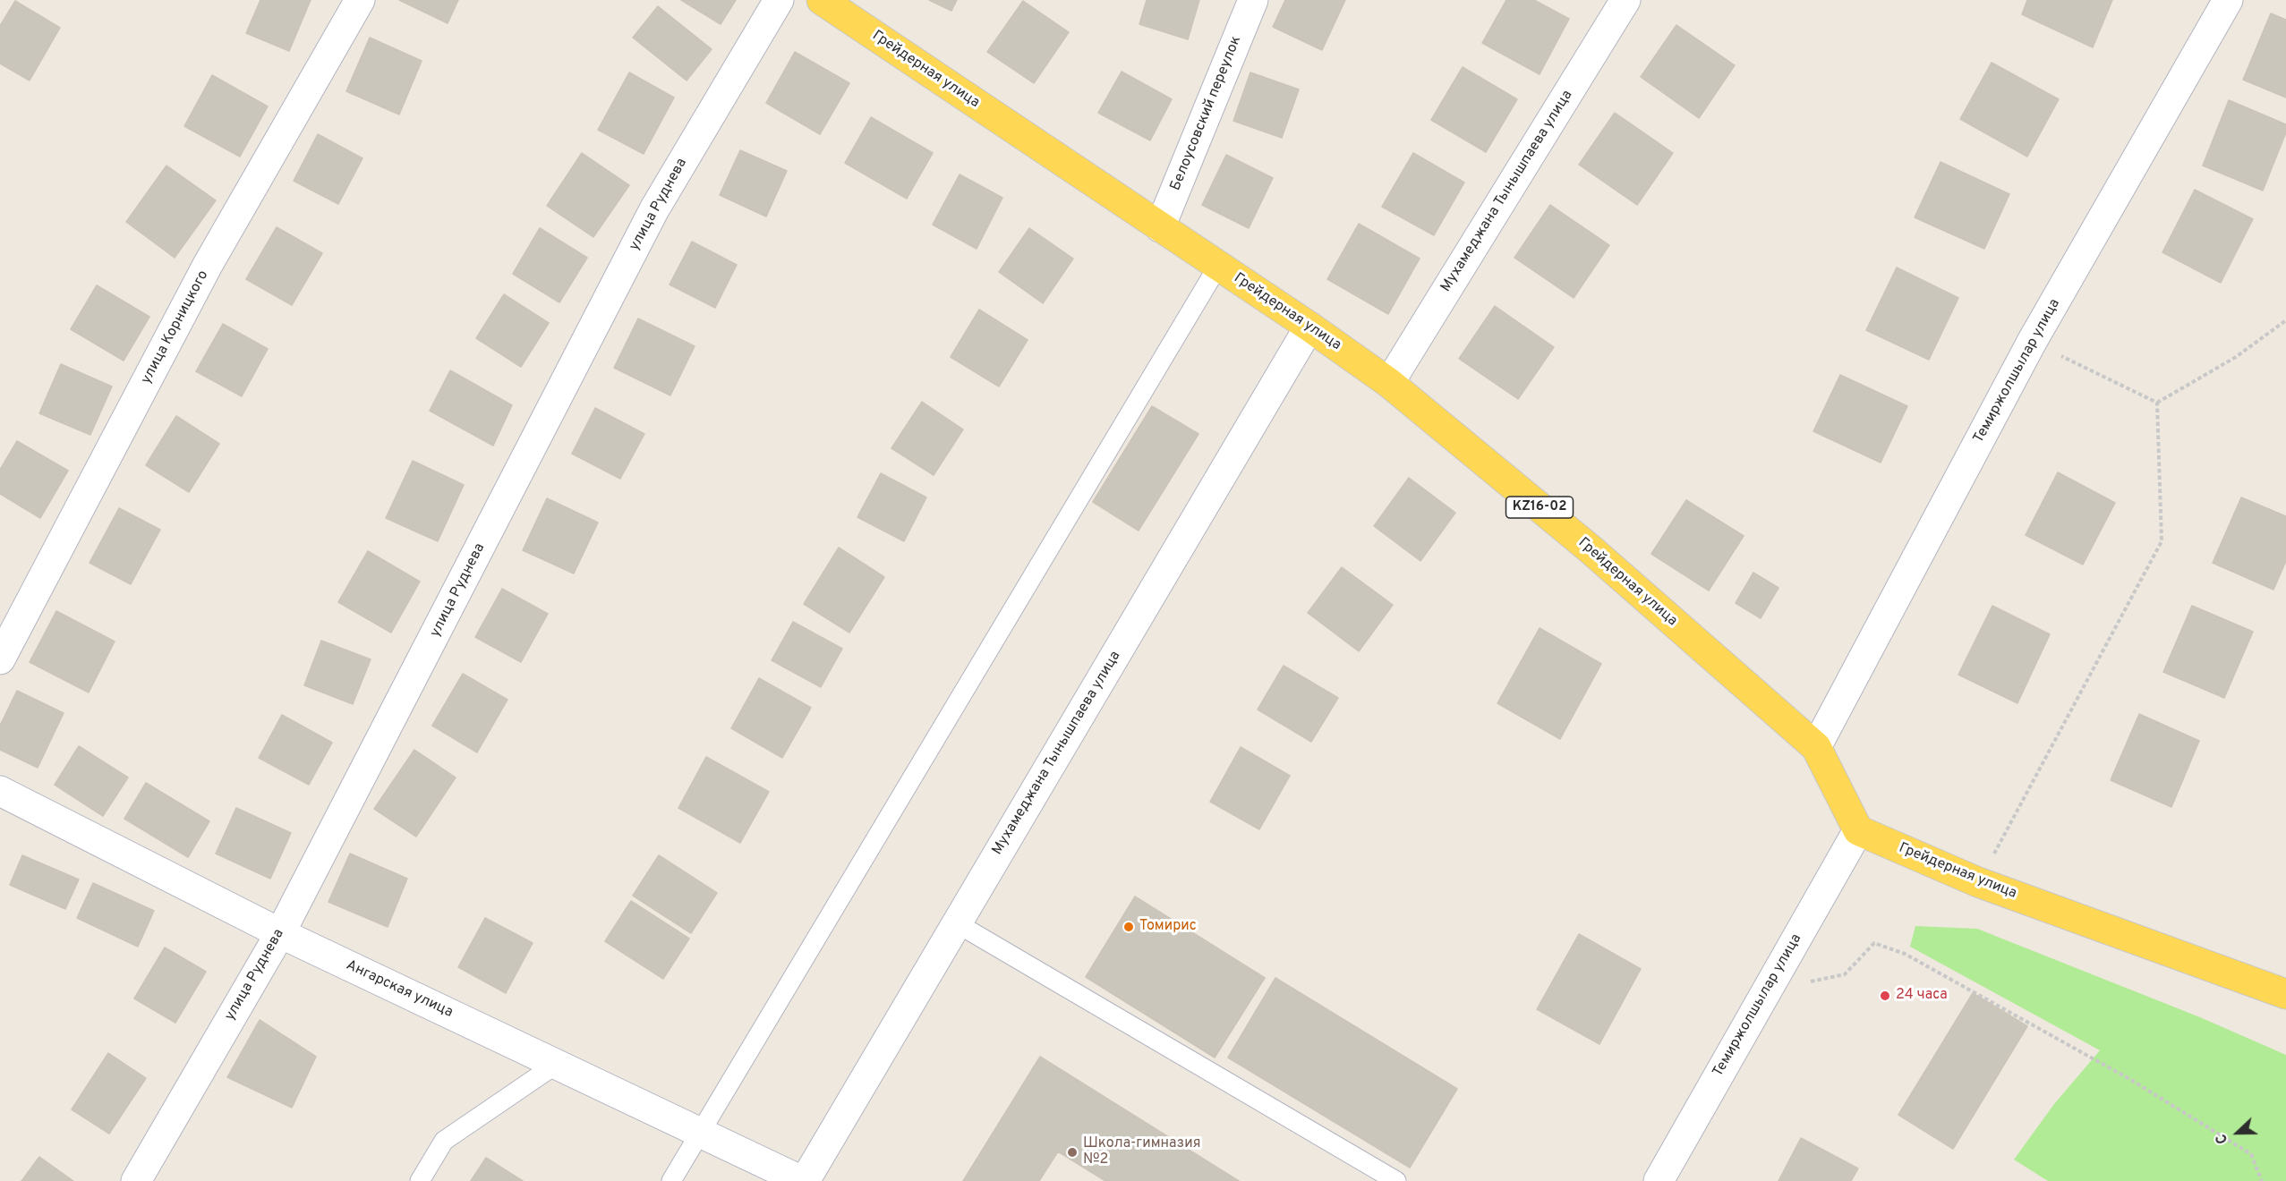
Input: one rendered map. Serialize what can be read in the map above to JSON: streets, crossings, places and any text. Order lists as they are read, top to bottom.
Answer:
{
  "streets": {
    "main road": ["Грейдерная улица", "KZ16-02"],
    "street": [
      "Белоусовский переулок",
      "Мухамеджана Тынышпаева улица",
      "улица Руднева",
      "улица Корницкого",
      "Темиржолшылар улица",
      "Ангарская улица"
    ]
  },
  "crossings": [
    ["Грейдерная улица", "Белоусовский переулок"],
    ["Грейдерная улица", "Мухамеджана Тынышпаева улица"],
    ["Грейдерная улица", "Темиржолшылар улица"],
    ["Мухамеджана Тынышпаева улица", "Ангарская улица"],
    ["улица Руднева", "Ангарская улица"]
  ],
  "places": ["Томирис", "24 часа", "Школа-гимназия №2"],
  "north": "left"
}
